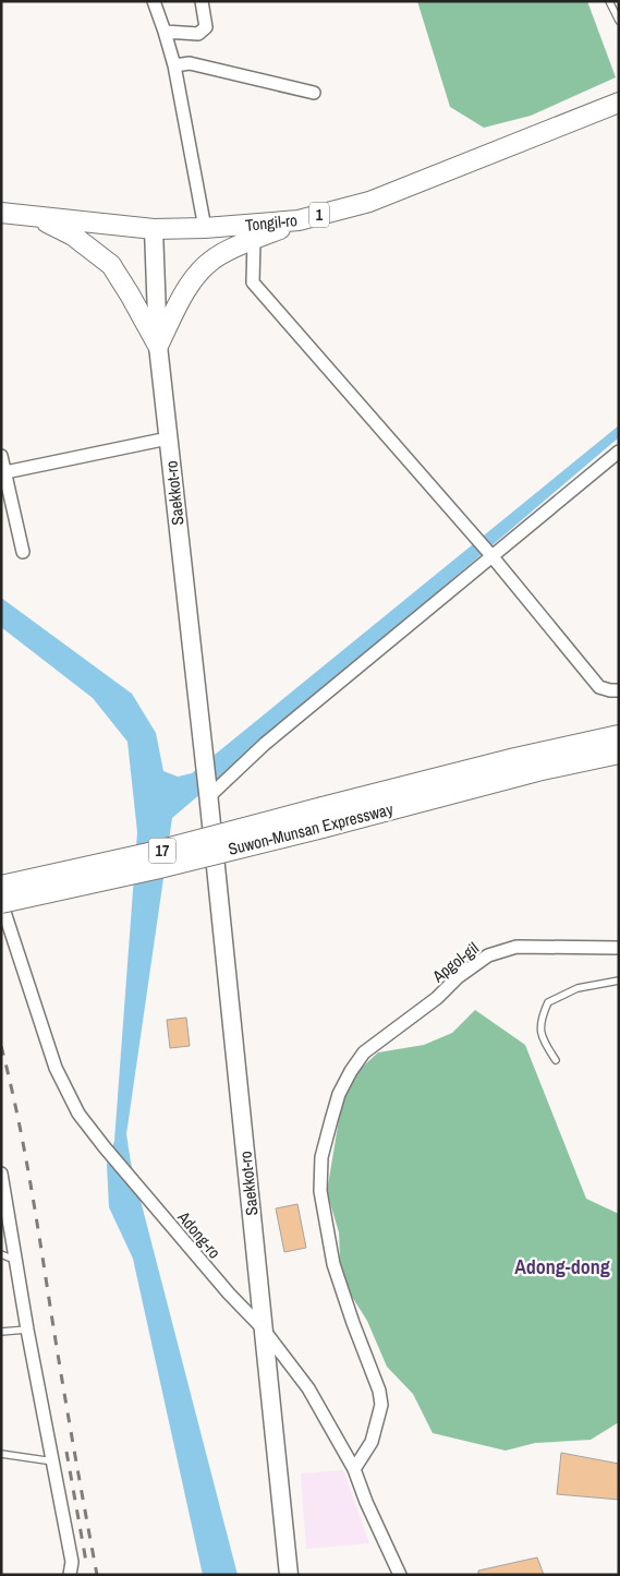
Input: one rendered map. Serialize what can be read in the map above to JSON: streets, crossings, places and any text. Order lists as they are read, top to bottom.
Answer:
{
  "streets": {
    "highway": ["Suwon-Munsan Expressway", "17"],
    "main road": ["1", "Tongil-ro"],
    "street": ["Saekkot-ro", "Apgol-gil", "Adong-ro"]
  },
  "crossings": [
    ["Tongil-ro", "Saekkot-ro"],
    ["Saekkot-ro", "Adong-ro"],
    ["Suwon-Munsan Expressway", "Adong-ro"],
    ["Apgol-gil", "Adong-ro"]
  ],
  "districts": ["Adong-dong"]
}
